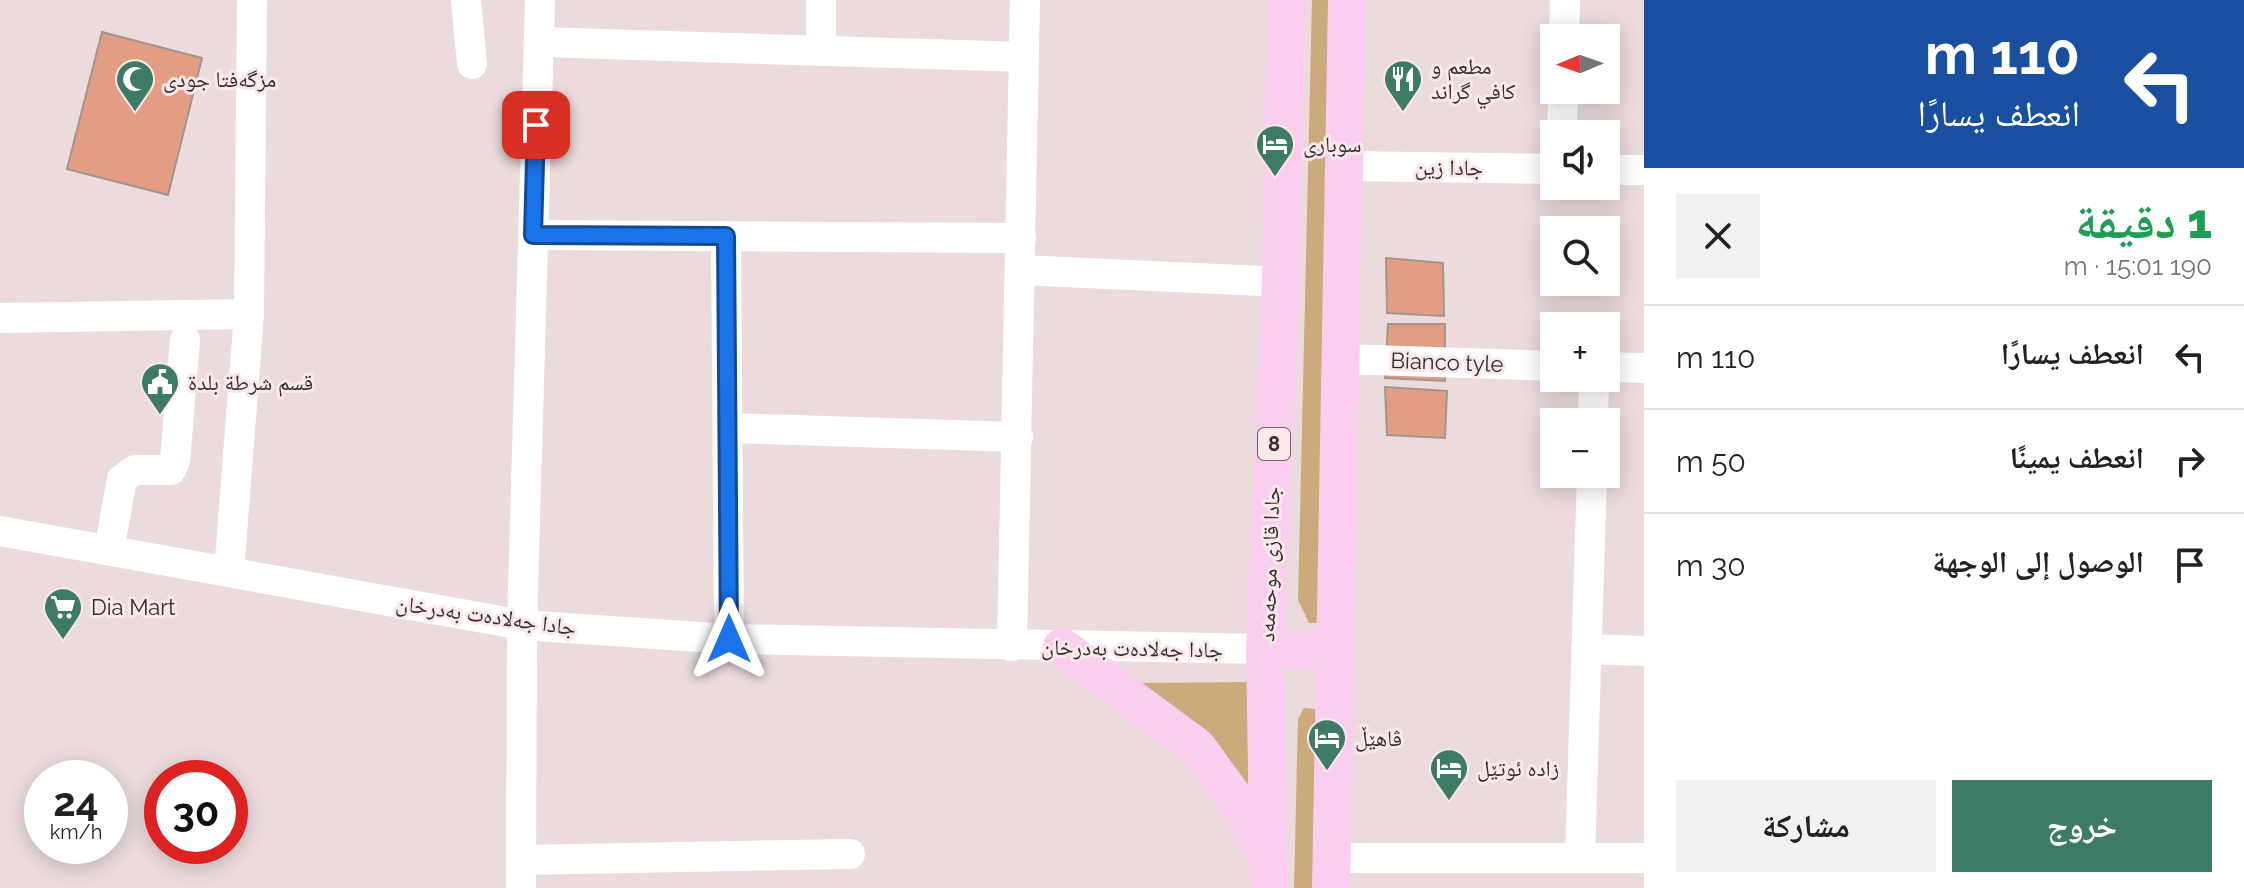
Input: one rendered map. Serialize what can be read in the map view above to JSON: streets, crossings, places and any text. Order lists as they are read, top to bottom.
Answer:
{
  "streets": {
    "main road": ["8", "جادا قازی موحەمەد"],
    "street": ["جادا زین", "Bianco tyle", "جادا جەلادەت بەدرخان"]
  },
  "crossings": [
    ["جادا قازی موحەمەد", "جادا جەلادەت بەدرخان"]
  ],
  "places": {
    "mosque": ["مزگەفتا جودی"],
    "restaurant": ["مطعم و كافي گراند"],
    "hotel": ["سوبارى", "ڤاهێڵ", "زادە ئوتێل"],
    "public building": ["قسم شرطة بلدة"],
    "supermarket": ["Dia Mart"]
  },
  "north": "left",
  "page": {
    "turn": ["110 m", "انعطف يسارًا"],
    "map_buttons": ["+", "−"],
    "heading": ["1 دقيقة", "190 m · 15:01"],
    "list": [
      {
        "name": "انعطف يسارًا",
        "value": "110 m"
      },
      {
        "name": "انعطف يمينًا",
        "value": "50 m"
      },
      {
        "name": "الوصول إلى الوجهة",
        "value": "30 m"
      }
    ],
    "speed": "24 km/h",
    "limit": "30",
    "buttons": ["خروج", "مشاركة"]
  }
}
